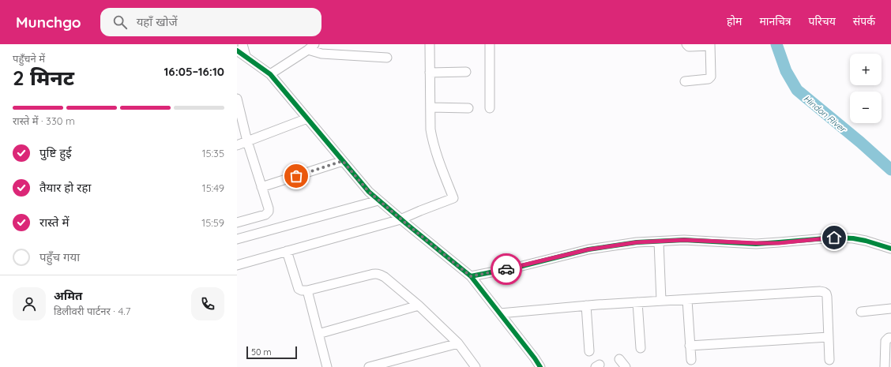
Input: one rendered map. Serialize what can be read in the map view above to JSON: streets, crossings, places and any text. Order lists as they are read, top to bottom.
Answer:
{
  "water": ["Hindon River"],
  "scale_bar": "50 m",
  "page": {
    "header": "Munchgo",
    "search": "यहाँ खोजें",
    "nav": [
      "होम",
      "मानचित्र",
      "परिचय",
      "संपर्क"
    ],
    "heading": ["2 मिनट", "पहुँचने में", "16:05–16:10"],
    "panel": ["अमित", "डिलीवरी पार्टनर · 4.7"],
    "map_buttons": ["+", "−"],
    "bar": "रास्ते में · 330 m",
    "list": [
      ["पुष्टि हुई", "15:35"],
      ["तैयार हो रहा", "15:49"],
      ["रास्ते में", "15:59"],
      "पहुँच गया"
    ],
    "scale": "50 m"
  }
}
